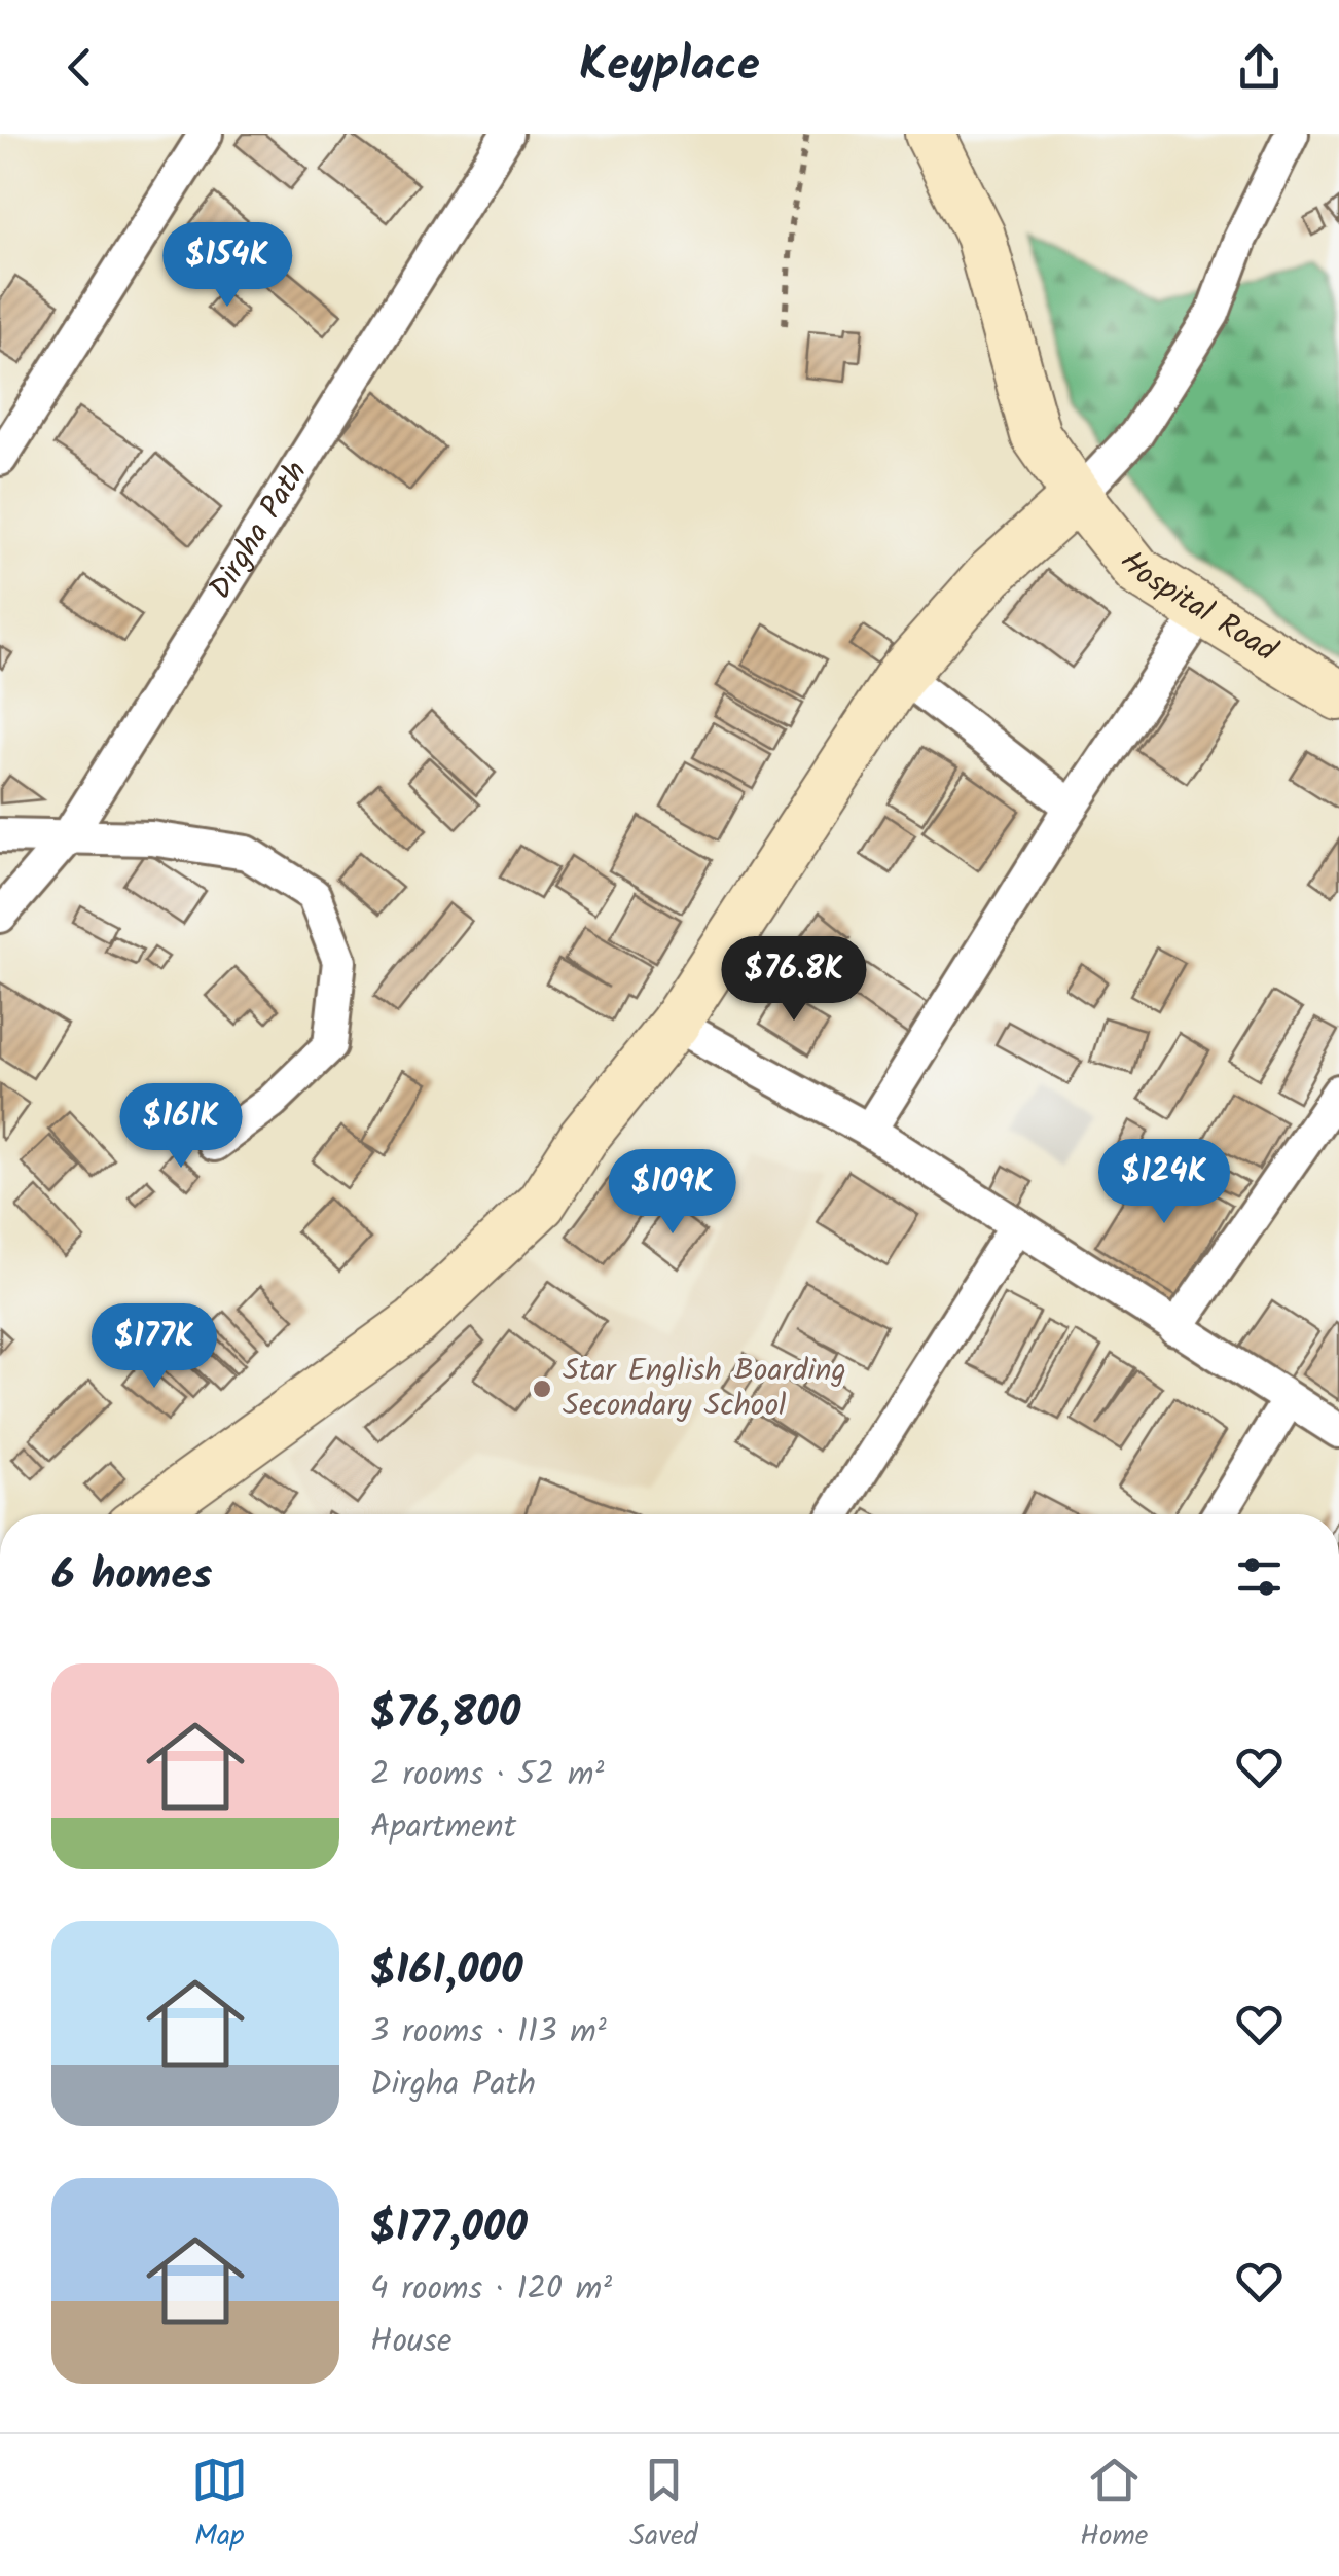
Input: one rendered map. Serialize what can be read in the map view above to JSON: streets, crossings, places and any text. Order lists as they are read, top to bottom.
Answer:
{
  "streets": {
    "street": ["Dirgha Path", "Hospital Road"]
  },
  "places": ["Star English Boarding Secondary School"],
  "page": {
    "header": "Keyplace",
    "price": [
      "$154K",
      "$76.8K",
      "$161K",
      "$124K",
      "$109K",
      "$177K"
    ],
    "heading": "6 homes",
    "list": [
      {
        "name": "$76,800",
        "note": "2 rooms · 52 m² · Apartment"
      },
      {
        "name": "$161,000",
        "note": "3 rooms · 113 m² · Dirgha Path"
      },
      {
        "name": "$177,000",
        "note": "4 rooms · 120 m² · House"
      }
    ],
    "tabs": ["Map", "Saved", "Home"]
  }
}
